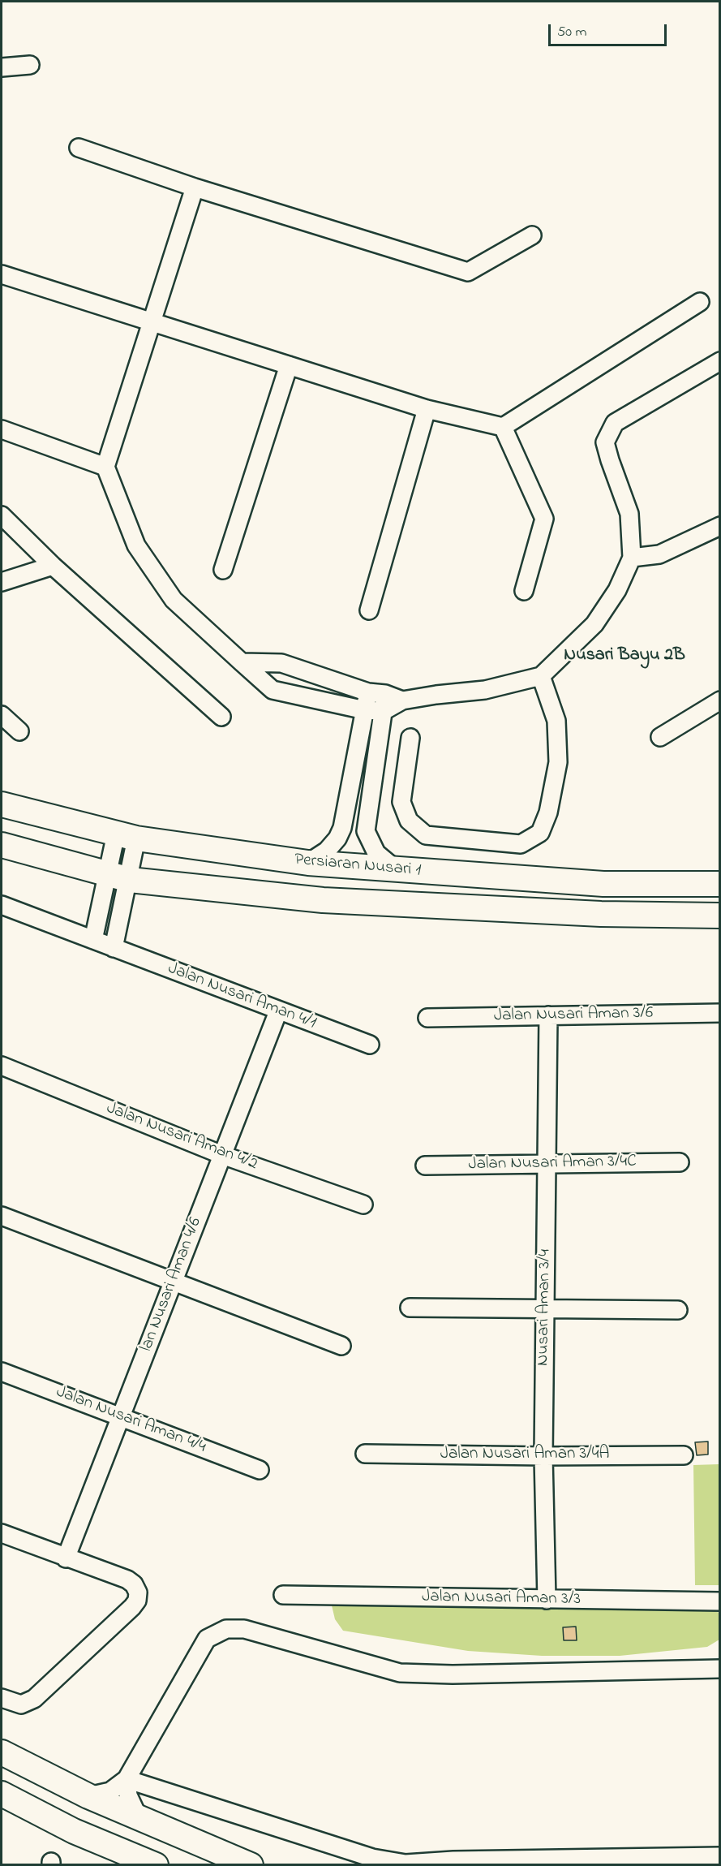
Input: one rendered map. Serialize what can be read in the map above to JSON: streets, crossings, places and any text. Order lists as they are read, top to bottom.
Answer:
{
  "streets": {
    "main road": ["Persiaran Nusari 1"],
    "street": [
      "Jalan Nusari Aman 4/1",
      "Jalan Nusari Aman 3/6",
      "Jalan Nusari Aman 4/2",
      "Jalan Nusari Aman 3/4C",
      "lan Nusari Aman 4/6",
      "Nusari Aman 3/4",
      "Jalan Nusari Aman 4/4",
      "Jalan Nusari Aman 3/4A",
      "Jalan Nusari Aman 3/3"
    ]
  },
  "crossings": [
    ["Jalan Nusari Aman 4/1", "lan Nusari Aman 4/6"],
    ["Jalan Nusari Aman 3/6", "Nusari Aman 3/4"],
    ["Jalan Nusari Aman 4/2", "lan Nusari Aman 4/6"],
    ["Jalan Nusari Aman 3/4C", "Nusari Aman 3/4"],
    ["lan Nusari Aman 4/6", "Jalan Nusari Aman 4/4"],
    ["Nusari Aman 3/4", "Jalan Nusari Aman 3/4A"],
    ["Nusari Aman 3/4", "Jalan Nusari Aman 3/3"]
  ],
  "districts": ["Nusari Bayu 2B"],
  "scale_bar": "50 m"
}
